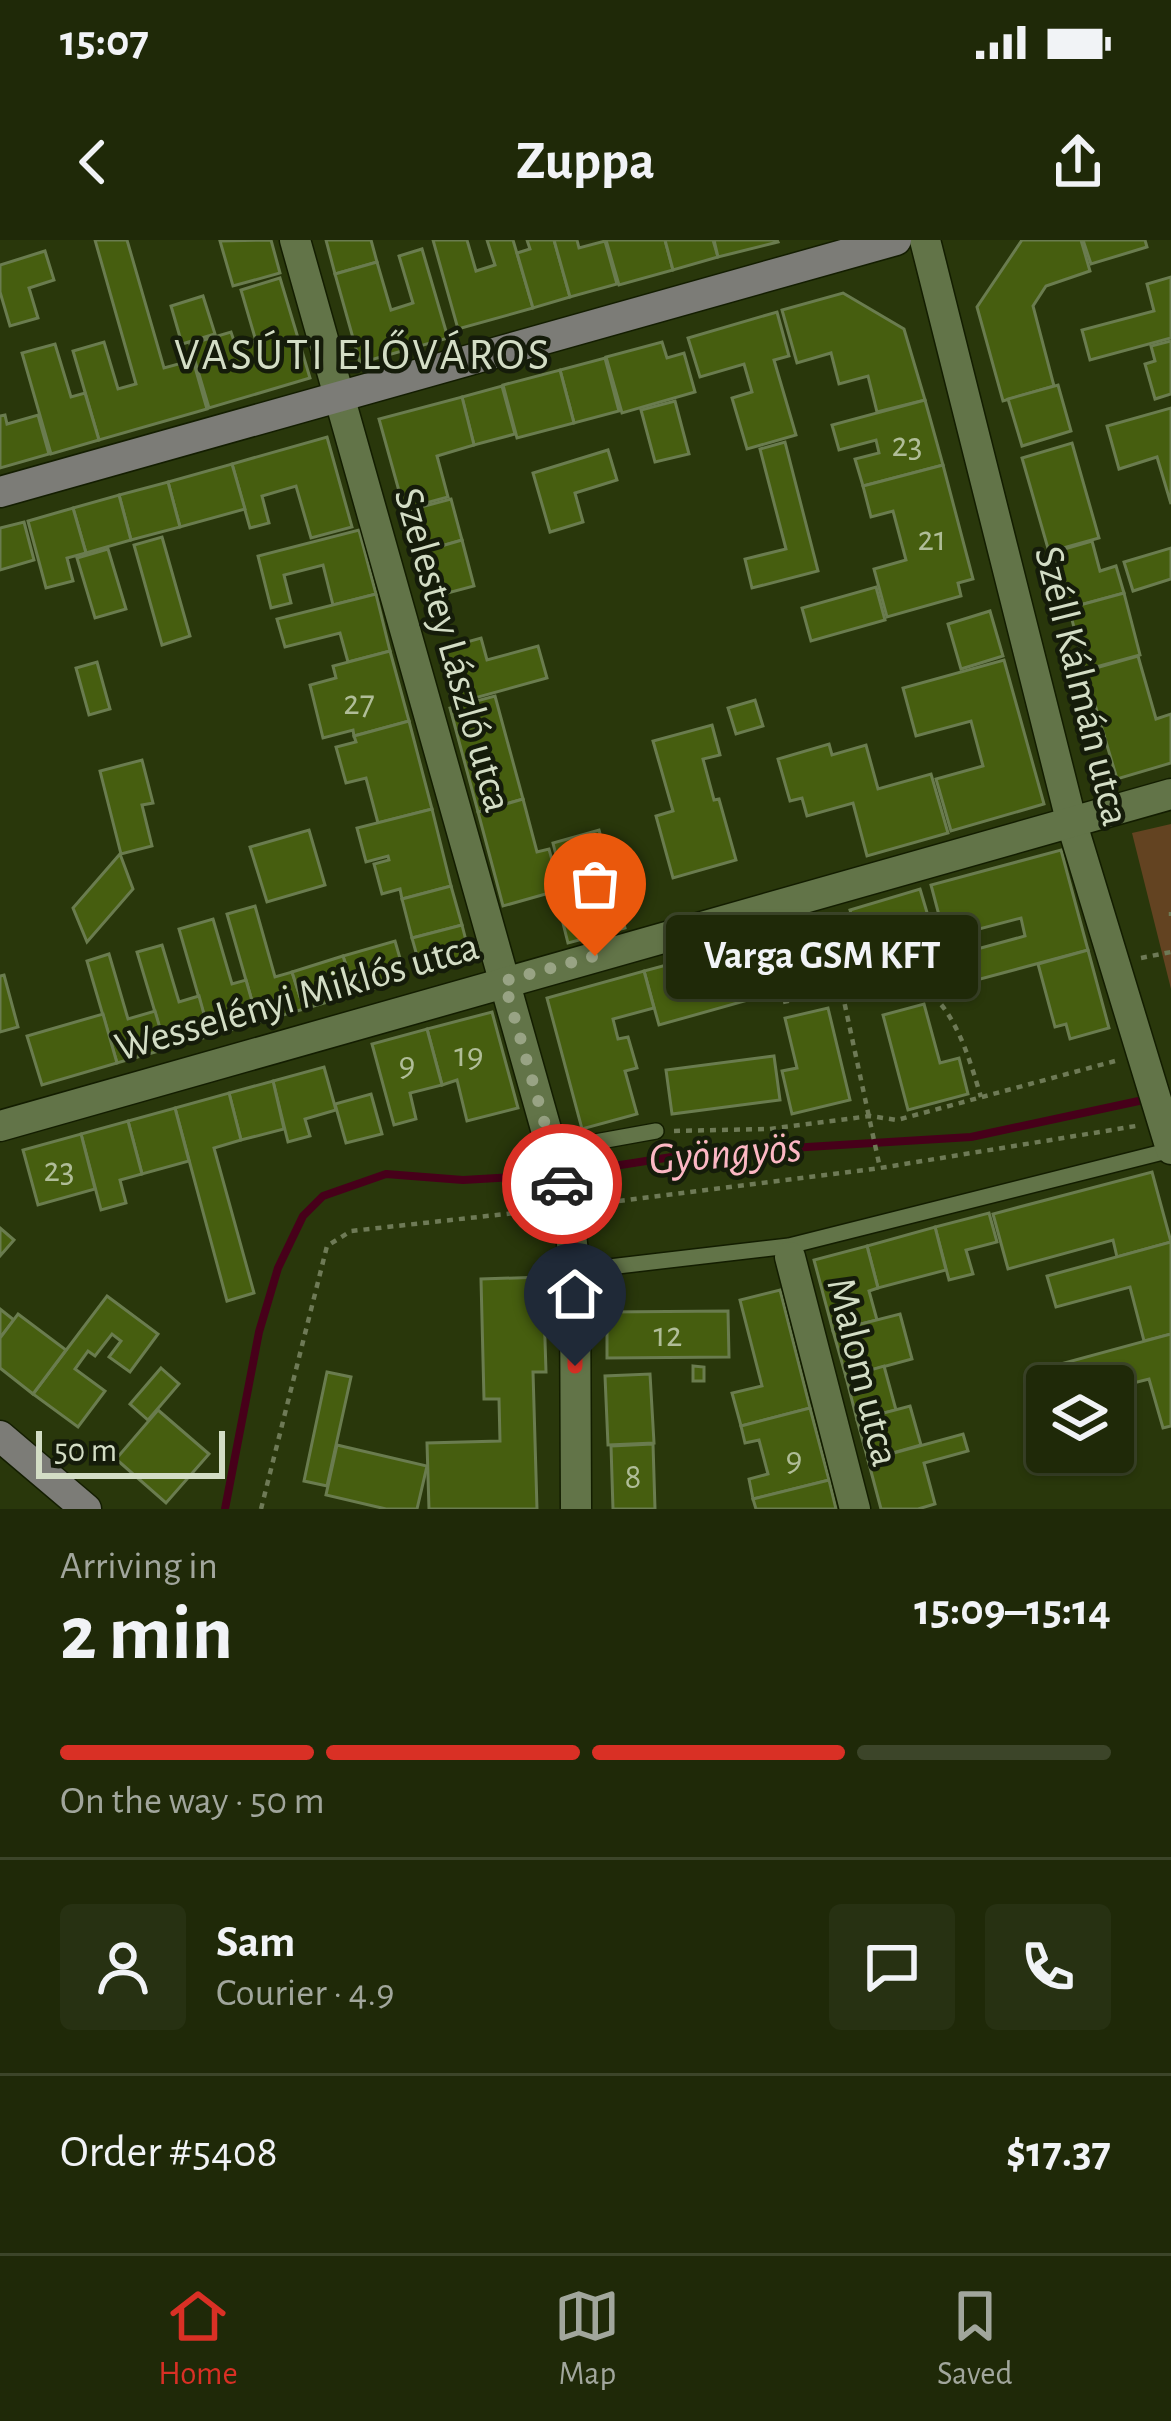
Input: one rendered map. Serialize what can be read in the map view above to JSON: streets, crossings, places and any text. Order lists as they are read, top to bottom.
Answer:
{
  "streets": {
    "street": [
      "Szelestey László utca",
      "Széll Kálmán utca",
      "Wesselényi Miklós utca",
      "Malom utca"
    ]
  },
  "crossings": [
    ["Szelestey László utca", "Wesselényi Miklós utca"],
    ["Széll Kálmán utca", "Wesselényi Miklós utca"]
  ],
  "districts": ["VASÚTI ELŐVÁROS"],
  "water": ["Gyöngyös"],
  "places": ["Varga GSM KFT"],
  "house_numbers": [
    "23",
    "21",
    "27",
    "19",
    "9",
    "23",
    "12",
    "9",
    "8"
  ],
  "scale_bar": "50 m",
  "page": {
    "status": "15:07",
    "header": "Zuppa",
    "bubble": "Varga GSM KFT",
    "scale": "50 m",
    "heading": ["2 min", "Arriving in", "15:09–15:14"],
    "panel": [
      "Sam",
      "Courier · 4.9",
      "Order #5408",
      "$17.37"
    ],
    "bar": "On the way · 50 m",
    "tabs": ["Home", "Map", "Saved"]
  }
}
